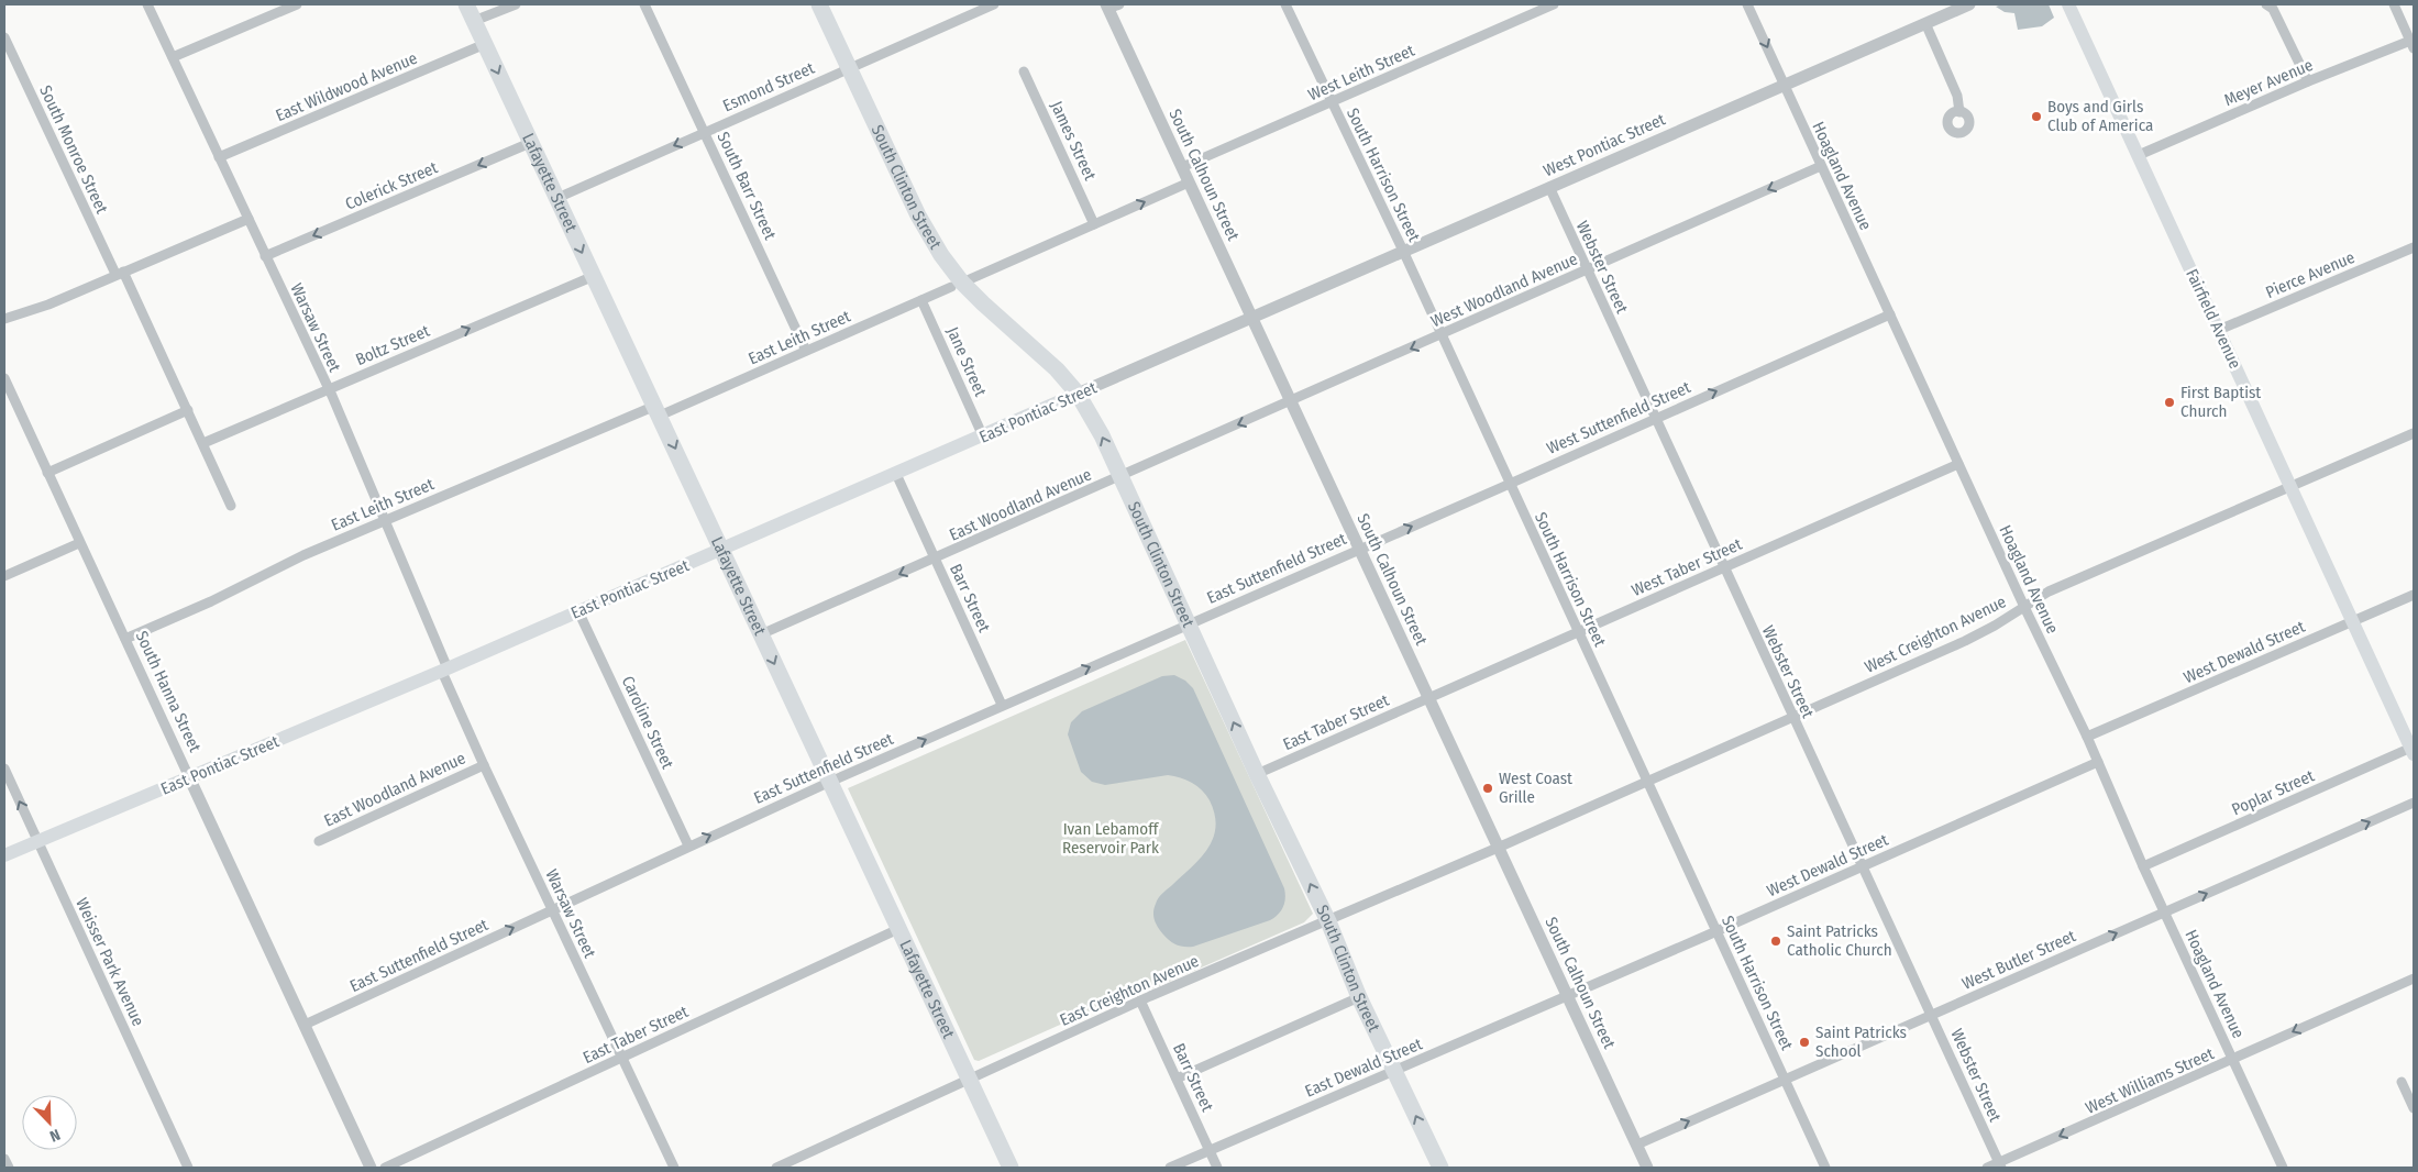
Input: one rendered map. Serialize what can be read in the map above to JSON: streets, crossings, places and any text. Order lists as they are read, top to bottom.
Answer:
{
  "streets": {
    "highway": ["Lafayette Street", "South Clinton Street"],
    "main road": ["Fairfield Avenue", "East Pontiac Street"],
    "street": [
      "West Leith Street",
      "Meyer Avenue",
      "East Wildwood Avenue",
      "Esmond Street",
      "James Street",
      "West Pontiac Street",
      "South Monroe Street",
      "South Calhoun Street",
      "South Harrison Street",
      "Hoagland Avenue",
      "Colerick Street",
      "South Barr Street",
      "Webster Street",
      "Pierce Avenue",
      "West Woodland Avenue",
      "Warsaw Street",
      "East Leith Street",
      "Boltz Street",
      "Jane Street",
      "West Suttenfield Street",
      "East Woodland Avenue",
      "West Taber Street",
      "East Suttenfield Street",
      "Barr Street",
      "West Creighton Avenue",
      "West Dewald Street",
      "South Hanna Street",
      "Caroline Street",
      "East Taber Street",
      "Poplar Street",
      "West Butler Street",
      "Weisser Park Avenue",
      "East Creighton Avenue",
      "East Dewald Street",
      "West Williams Street"
    ]
  },
  "crossings": [
    ["West Leith Street", "South Calhoun Street"],
    ["West Leith Street", "South Harrison Street"],
    ["Meyer Avenue", "Fairfield Avenue"],
    ["East Wildwood Avenue", "Lafayette Street"],
    ["East Wildwood Avenue", "Warsaw Street"],
    ["Esmond Street", "Lafayette Street"],
    ["Esmond Street", "South Barr Street"],
    ["Esmond Street", "South Clinton Street"],
    ["James Street", "East Leith Street"],
    ["West Pontiac Street", "South Calhoun Street"],
    ["West Pontiac Street", "South Harrison Street"],
    ["West Pontiac Street", "Hoagland Avenue"],
    ["West Pontiac Street", "Webster Street"],
    ["West Pontiac Street", "East Pontiac Street"],
    ["South Monroe Street", "Boltz Street"],
    ["South Calhoun Street", "West Woodland Avenue"],
    ["South Calhoun Street", "East Leith Street"],
    ["South Calhoun Street", "East Pontiac Street"],
    ["South Calhoun Street", "West Suttenfield Street"],
    ["South Calhoun Street", "East Woodland Avenue"],
    ["South Calhoun Street", "West Taber Street"],
    ["South Calhoun Street", "East Suttenfield Street"],
    ["South Calhoun Street", "West Creighton Avenue"],
    ["South Calhoun Street", "West Dewald Street"],
    ["South Calhoun Street", "East Taber Street"],
    ["South Calhoun Street", "West Butler Street"],
    ["South Calhoun Street", "East Creighton Avenue"],
    ["South Calhoun Street", "East Dewald Street"],
    ["South Harrison Street", "West Woodland Avenue"],
    ["South Harrison Street", "West Suttenfield Street"],
    ["South Harrison Street", "West Taber Street"],
    ["South Harrison Street", "West Creighton Avenue"],
    ["South Harrison Street", "West Dewald Street"],
    ["South Harrison Street", "West Butler Street"],
    ["Hoagland Avenue", "West Woodland Avenue"],
    ["Hoagland Avenue", "West Suttenfield Street"],
    ["Hoagland Avenue", "West Taber Street"],
    ["Hoagland Avenue", "West Creighton Avenue"],
    ["Hoagland Avenue", "West Dewald Street"],
    ["Hoagland Avenue", "Poplar Street"],
    ["Hoagland Avenue", "West Butler Street"],
    ["Hoagland Avenue", "West Williams Street"],
    ["Lafayette Street", "Colerick Street"],
    ["Lafayette Street", "East Leith Street"],
    ["Lafayette Street", "Boltz Street"],
    ["Lafayette Street", "East Pontiac Street"],
    ["Lafayette Street", "East Woodland Avenue"],
    ["Lafayette Street", "East Suttenfield Street"],
    ["Lafayette Street", "East Taber Street"],
    ["Lafayette Street", "East Creighton Avenue"],
    ["Colerick Street", "Warsaw Street"],
    ["South Barr Street", "East Leith Street"],
    ["South Clinton Street", "East Leith Street"],
    ["South Clinton Street", "East Pontiac Street"],
    ["South Clinton Street", "East Woodland Avenue"],
    ["South Clinton Street", "East Suttenfield Street"],
    ["South Clinton Street", "East Taber Street"],
    ["South Clinton Street", "East Creighton Avenue"],
    ["South Clinton Street", "East Dewald Street"],
    ["Webster Street", "West Woodland Avenue"],
    ["Webster Street", "West Suttenfield Street"],
    ["Webster Street", "West Taber Street"],
    ["Webster Street", "West Creighton Avenue"],
    ["Webster Street", "West Dewald Street"],
    ["Webster Street", "West Butler Street"],
    ["Webster Street", "West Williams Street"],
    ["Pierce Avenue", "Fairfield Avenue"],
    ["West Woodland Avenue", "East Woodland Avenue"],
    ["Fairfield Avenue", "West Creighton Avenue"],
    ["Fairfield Avenue", "West Dewald Street"],
    ["Fairfield Avenue", "Poplar Street"],
    ["Warsaw Street", "East Leith Street"],
    ["Warsaw Street", "Boltz Street"],
    ["Warsaw Street", "East Pontiac Street"],
    ["Warsaw Street", "East Woodland Avenue"],
    ["Warsaw Street", "East Suttenfield Street"],
    ["Warsaw Street", "East Taber Street"],
    ["East Leith Street", "Jane Street"],
    ["East Leith Street", "South Hanna Street"],
    ["Jane Street", "East Pontiac Street"],
    ["East Pontiac Street", "Barr Street"],
    ["East Pontiac Street", "South Hanna Street"],
    ["East Pontiac Street", "Caroline Street"],
    ["East Pontiac Street", "Weisser Park Avenue"],
    ["West Suttenfield Street", "East Suttenfield Street"],
    ["East Woodland Avenue", "Barr Street"],
    ["West Taber Street", "East Taber Street"],
    ["East Suttenfield Street", "Barr Street"],
    ["East Suttenfield Street", "South Hanna Street"],
    ["East Suttenfield Street", "Caroline Street"],
    ["Barr Street", "East Creighton Avenue"],
    ["Barr Street", "East Dewald Street"],
    ["West Creighton Avenue", "East Creighton Avenue"],
    ["West Dewald Street", "East Dewald Street"]
  ],
  "one_way": [
    "Lafayette Street",
    "Colerick Street",
    "South Clinton Street",
    "West Woodland Avenue",
    "Boltz Street",
    "West Suttenfield Street",
    "East Woodland Avenue",
    "East Suttenfield Street",
    "West Butler Street",
    "West Williams Street"
  ],
  "parks": ["Ivan Lebamoff Reservoir Park"],
  "places": [
    "Boys and Girls Club of America",
    "First Baptist Church",
    "West Coast Grille",
    "Saint Patricks Catholic Church",
    "Saint Patricks School"
  ],
  "north": "bottom right"
}
